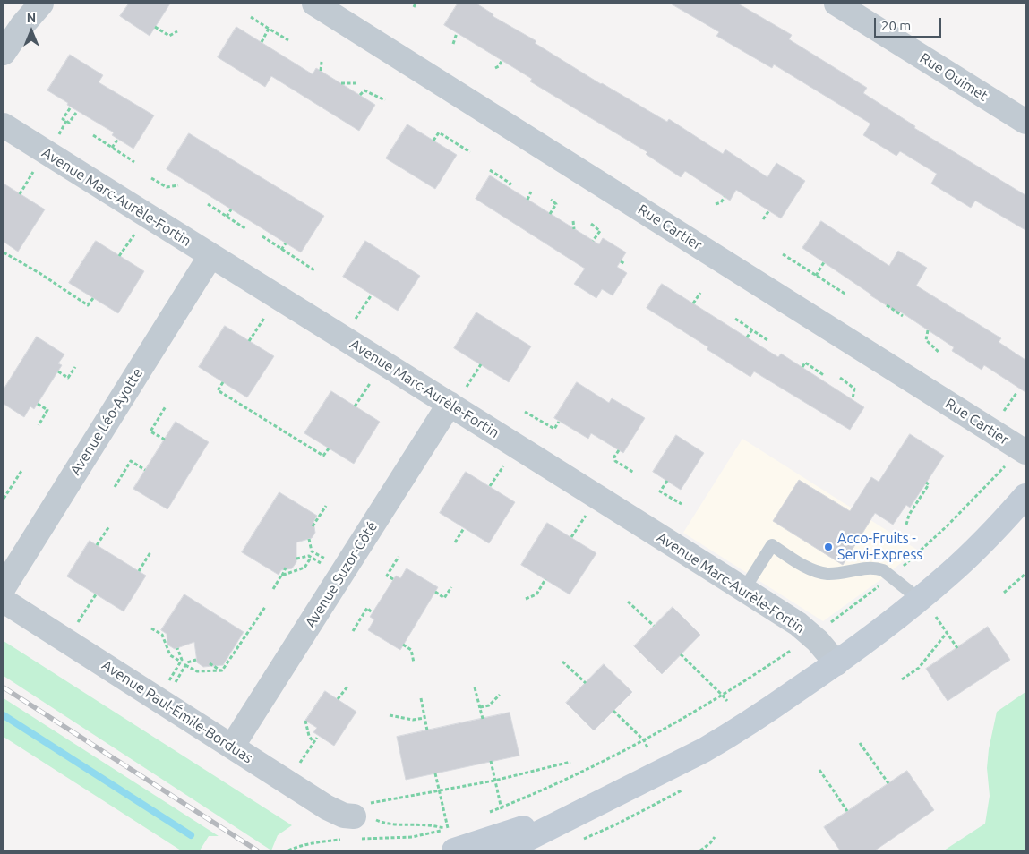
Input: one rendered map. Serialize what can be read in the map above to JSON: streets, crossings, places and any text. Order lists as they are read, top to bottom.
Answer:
{
  "streets": {
    "street": [
      "Rue Ouimet",
      "Avenue Marc-Aurèle-Fortin",
      "Rue Cartier",
      "Avenue Léo-Ayotte",
      "Avenue Suzor-Côté",
      "Avenue Paul-Émile-Borduas"
    ]
  },
  "crossings": [
    ["Avenue Marc-Aurèle-Fortin", "Avenue Léo-Ayotte"],
    ["Avenue Marc-Aurèle-Fortin", "Avenue Suzor-Côté"],
    ["Avenue Suzor-Côté", "Avenue Paul-Émile-Borduas"]
  ],
  "places": ["Acco-Fruits - Servi-Express"],
  "scale_bar": "20 m",
  "north": "top"
}
